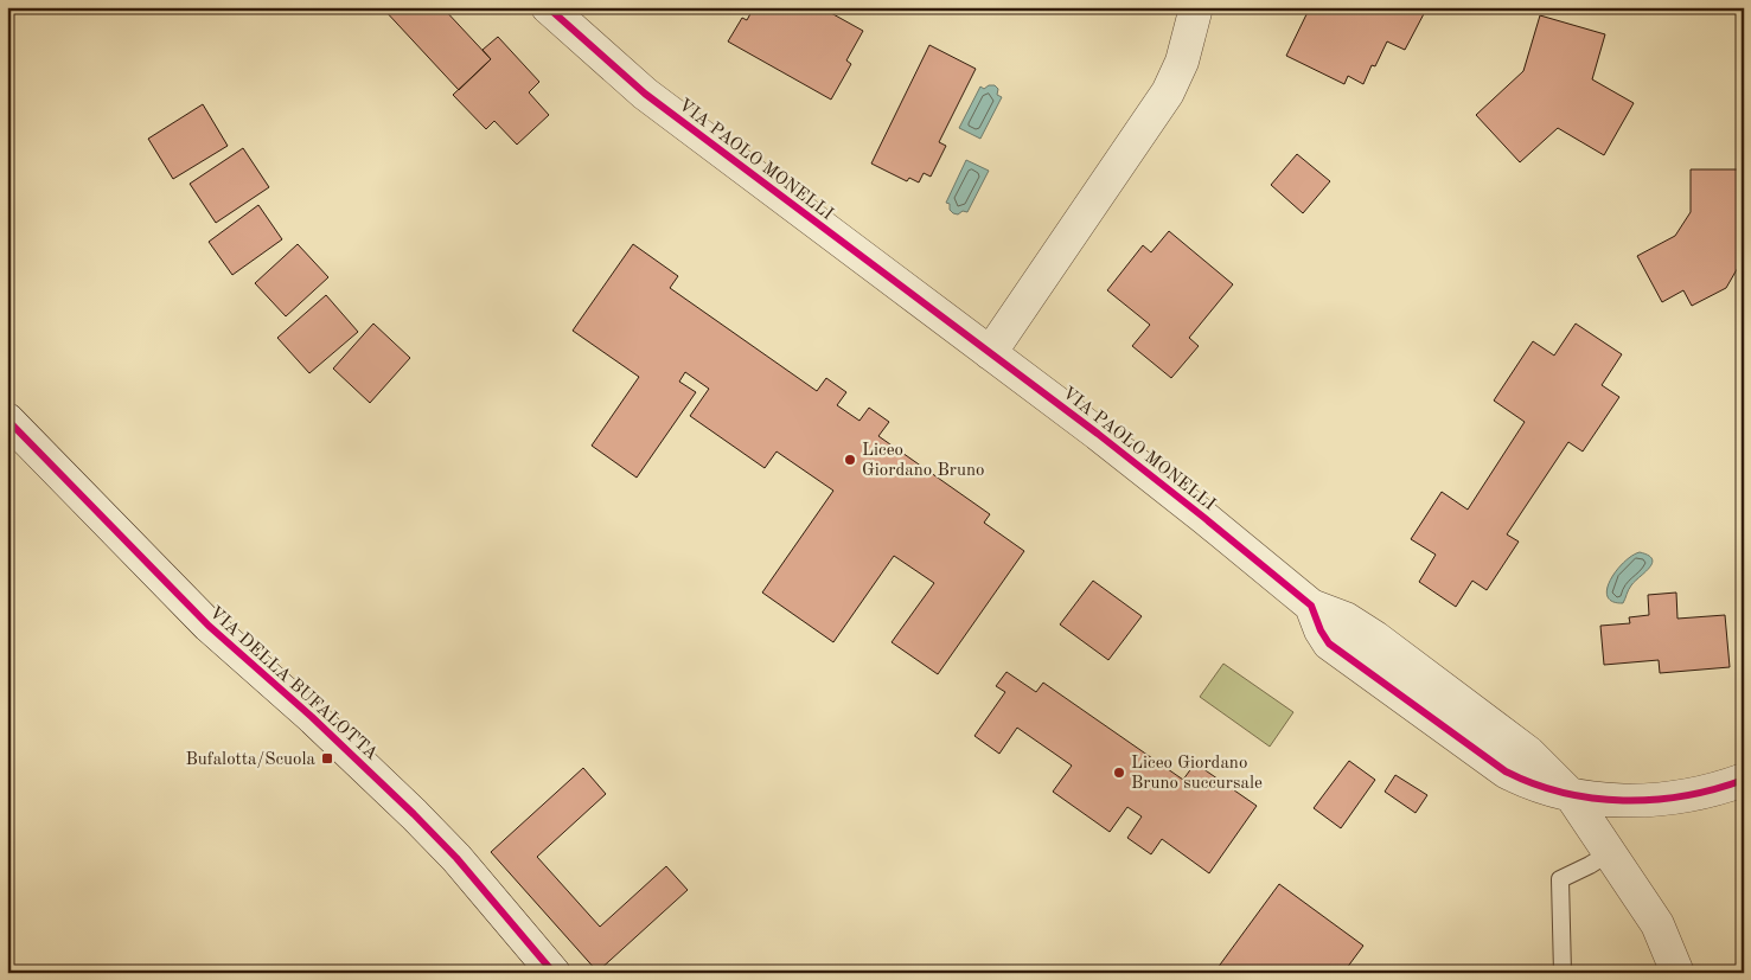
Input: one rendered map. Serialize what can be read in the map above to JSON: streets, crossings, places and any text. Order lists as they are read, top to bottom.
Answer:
{
  "streets": {
    "street": ["VIA PAOLO MONELLI", "VIA DELLA BUFALOTTA"]
  },
  "places": {
    "other": ["Liceo Giordano Bruno", "Liceo Giordano Bruno succursale"],
    "transit": ["Bufalotta/Scuola"]
  }
}
